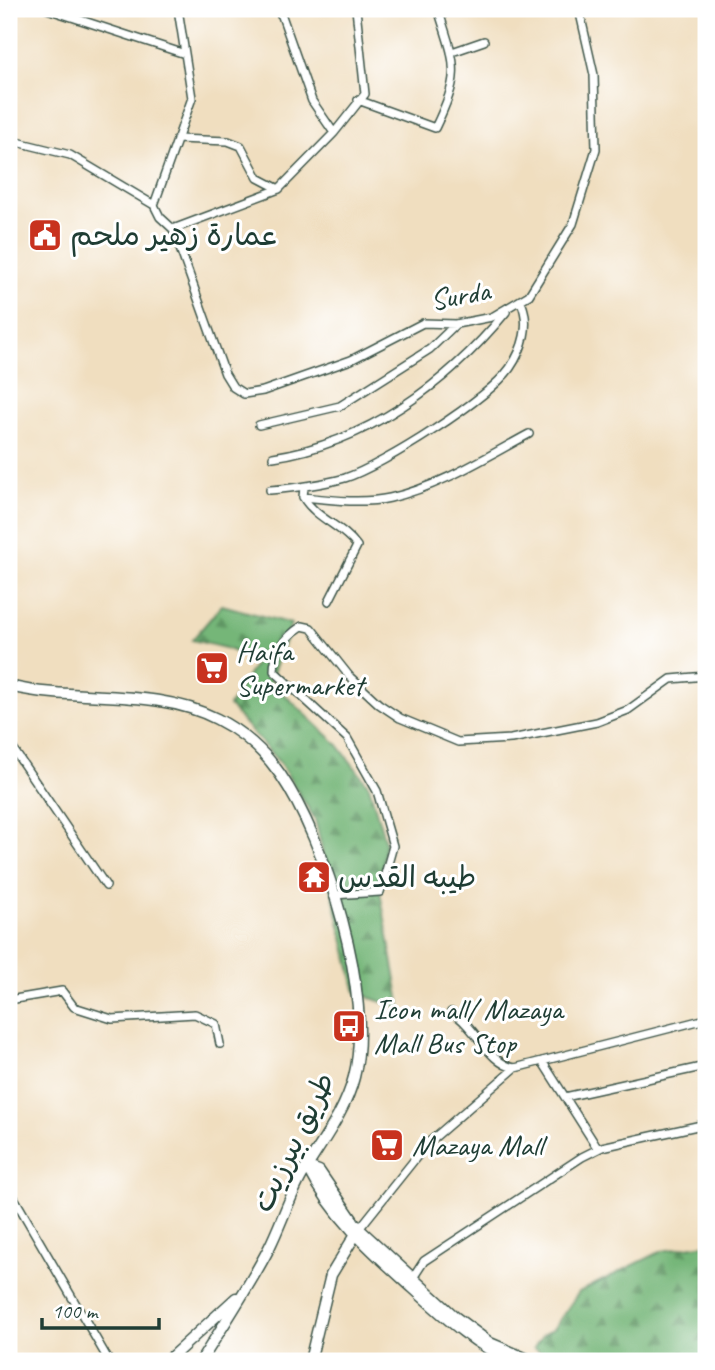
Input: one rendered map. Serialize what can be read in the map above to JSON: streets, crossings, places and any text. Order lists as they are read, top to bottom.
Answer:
{
  "streets": {
    "main road": ["طريق بيرزيت"],
    "street": ["Surda"]
  },
  "places": {
    "public building": ["عمارة زهير ملحم"],
    "supermarket": ["Haifa Supermarket", "Mazaya Mall"],
    "temple": ["طيبه القدس"],
    "bus stop": ["Icon mall/ Mazaya Mall Bus Stop"]
  },
  "scale_bar": "100 m"
}
